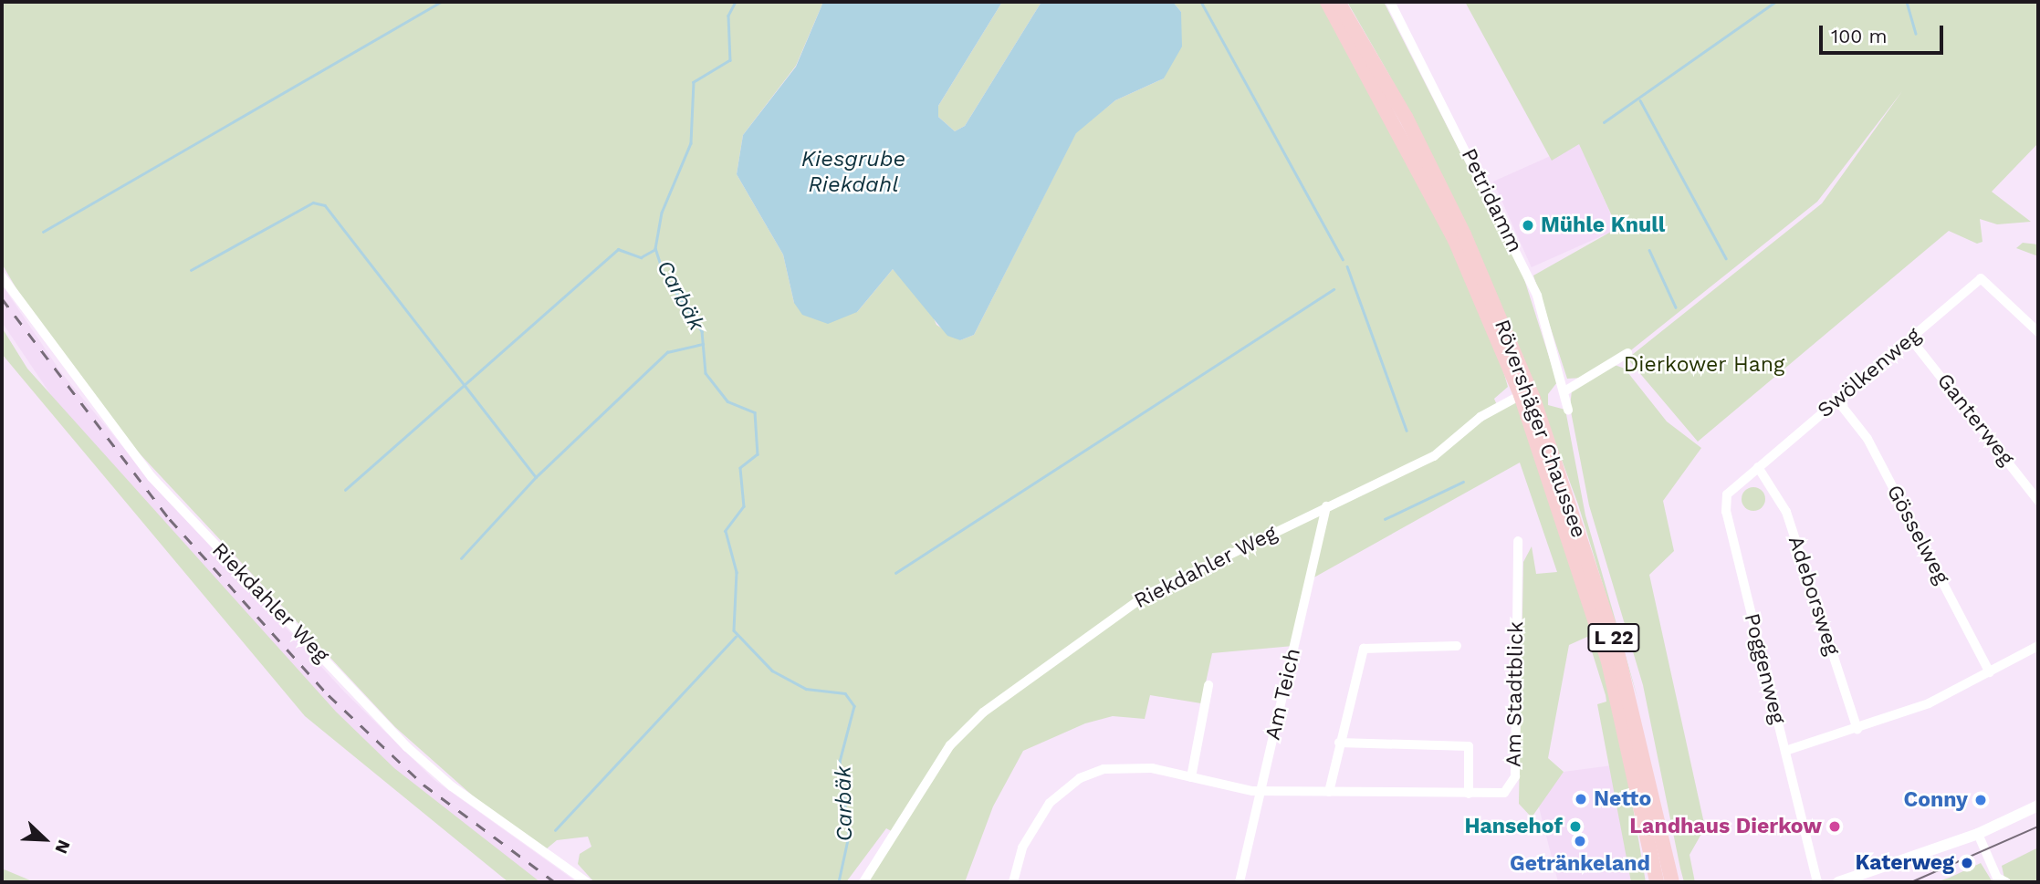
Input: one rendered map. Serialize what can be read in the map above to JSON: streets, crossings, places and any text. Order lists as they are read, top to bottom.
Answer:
{
  "streets": {
    "main road": ["Rövershäger Chaussee", "L 22"],
    "street": [
      "Petridamm",
      "Swölkenweg",
      "Ganterweg",
      "Gösselweg",
      "Riekdahler Weg",
      "Adeborsweg",
      "Poggenweg",
      "Am Teich",
      "Am Stadtblick"
    ]
  },
  "crossings": [
    ["Swölkenweg", "Ganterweg"],
    ["Swölkenweg", "Gösselweg"],
    ["Swölkenweg", "Adeborsweg"],
    ["Swölkenweg", "Poggenweg"],
    ["Rövershäger Chaussee", "Riekdahler Weg"],
    ["Riekdahler Weg", "Am Teich"],
    ["Adeborsweg", "Poggenweg"],
    ["Am Teich", "Am Stadtblick"]
  ],
  "water": ["Kiesgrube Riekdahl", "Carbäk"],
  "parks": ["Dierkower Hang"],
  "places": [
    "Mühle Knull",
    "Netto",
    "Conny",
    "Hansehof",
    "Landhaus Dierkow",
    "Getränkeland",
    "Katerweg"
  ],
  "scale_bar": "100 m",
  "north": "bottom right"
}
